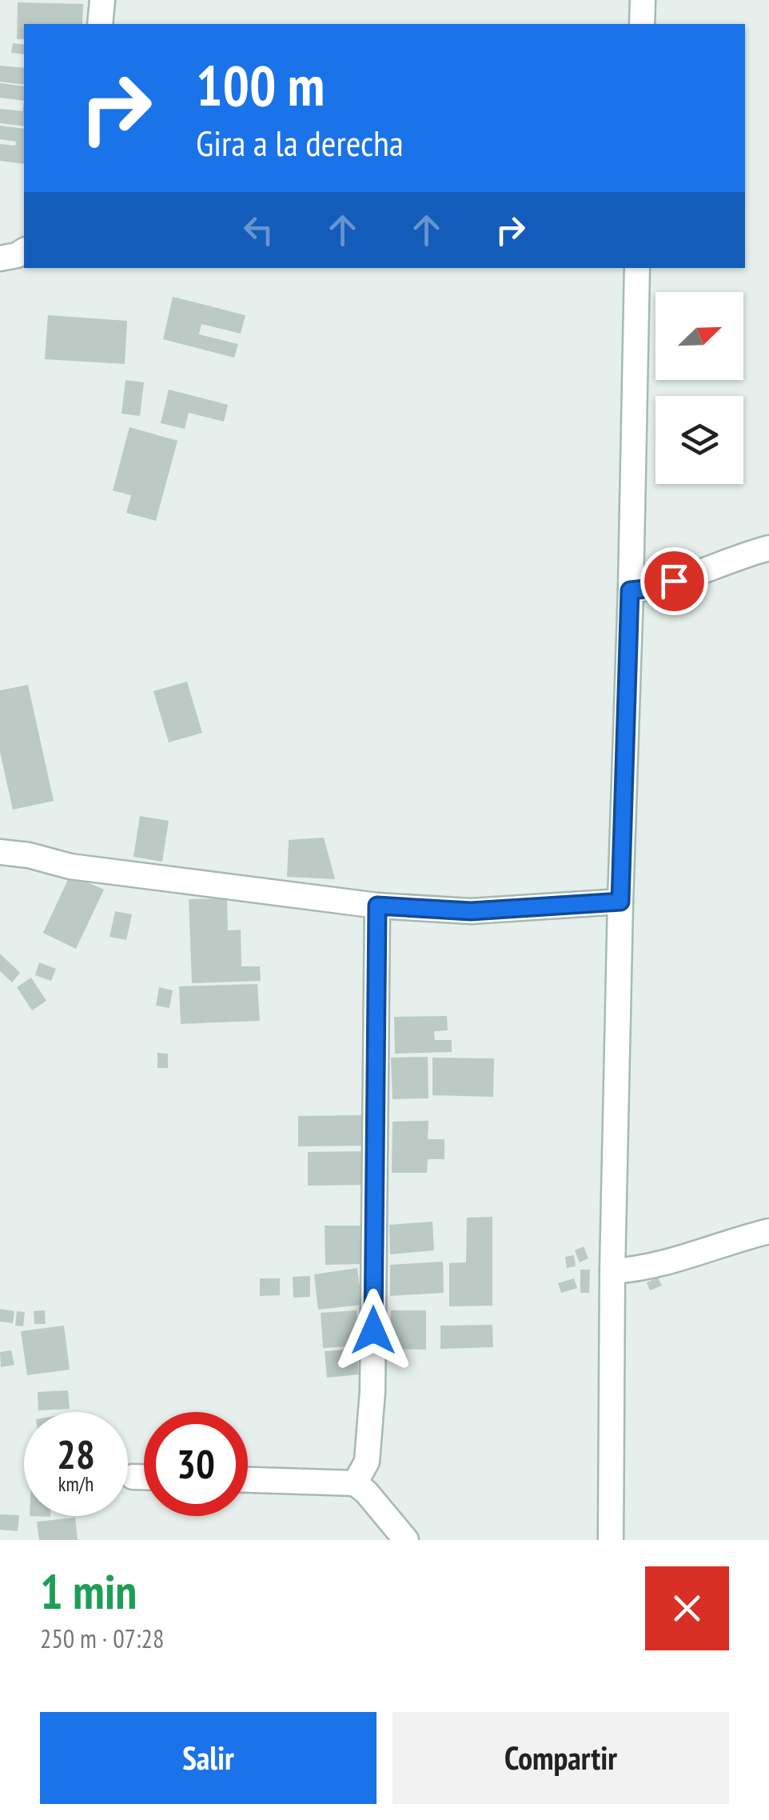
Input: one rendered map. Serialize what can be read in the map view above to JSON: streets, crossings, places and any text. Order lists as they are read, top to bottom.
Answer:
{
  "north": "top right",
  "page": {
    "turn": ["100 m", "Gira a la derecha"],
    "speed": "28 km/h",
    "limit": "30",
    "heading": ["1 min", "250 m · 07:28"],
    "buttons": ["Salir", "Compartir"]
  }
}
